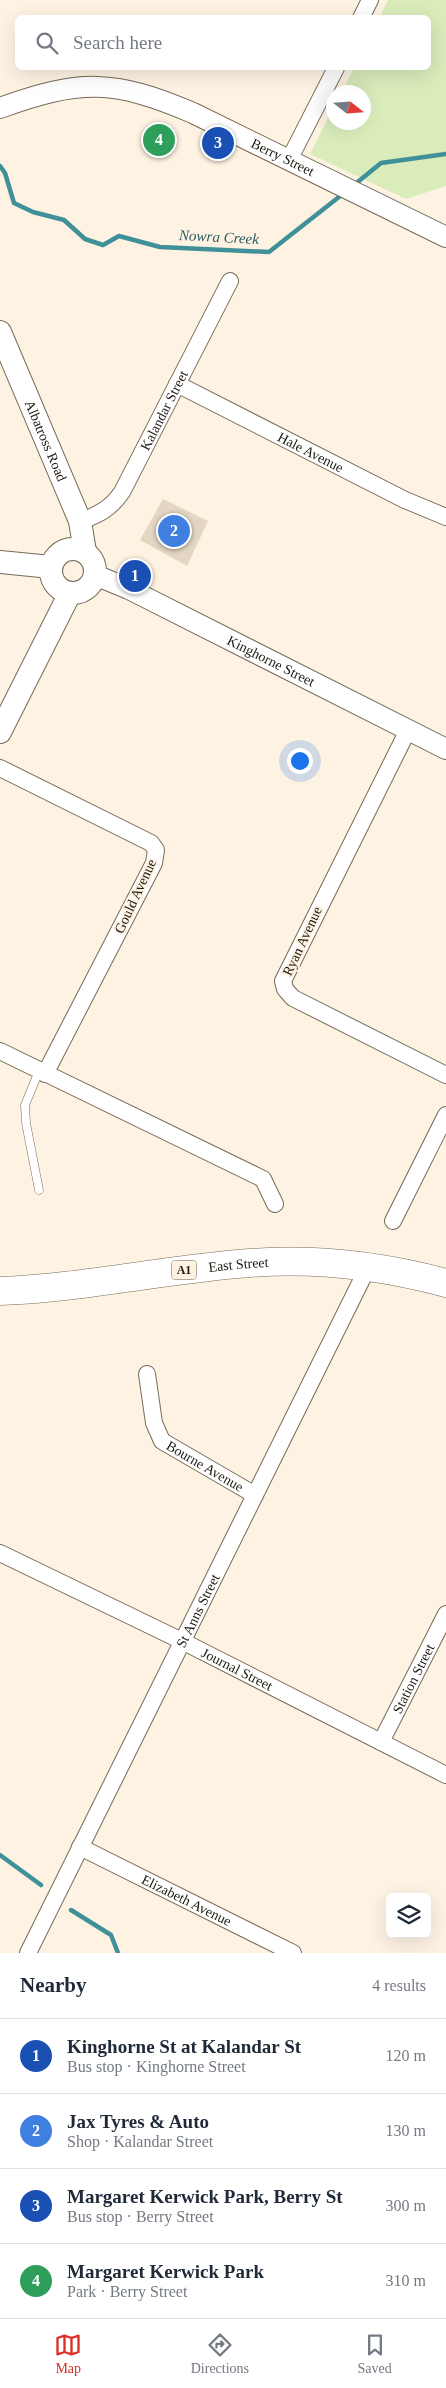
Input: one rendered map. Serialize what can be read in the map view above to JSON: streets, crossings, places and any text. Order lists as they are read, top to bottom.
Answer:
{
  "streets": {
    "highway": ["East Street", "A1"],
    "main road": ["Albatross Road"],
    "street": [
      "Berry Street",
      "Kalandar Street",
      "Hale Avenue",
      "Kinghorne Street",
      "Gould Avenue",
      "Ryan Avenue",
      "Bourne Avenue",
      "St Anns Street",
      "Journal Street",
      "Station Street",
      "Elizabeth Avenue"
    ]
  },
  "crossings": [
    ["Kalandar Street", "Albatross Road"],
    ["Kalandar Street", "Hale Avenue"],
    ["Albatross Road", "Kinghorne Street"],
    ["Kinghorne Street", "Ryan Avenue"],
    ["East Street", "St Anns Street"],
    ["Bourne Avenue", "St Anns Street"],
    ["St Anns Street", "Journal Street"],
    ["St Anns Street", "Elizabeth Avenue"],
    ["Journal Street", "Station Street"]
  ],
  "water": ["Nowra Creek"],
  "north": "right",
  "page": {
    "search": "Search here",
    "pins": [
      "4",
      "3",
      "2",
      "1"
    ],
    "heading": ["Nearby", "4 results"],
    "list": [
      {
        "mark": "1",
        "name": "Kinghorne St at Kalandar St",
        "note": "Bus stop · Kinghorne Street",
        "value": "120 m"
      },
      {
        "mark": "2",
        "name": "Jax Tyres & Auto",
        "note": "Shop · Kalandar Street",
        "value": "130 m"
      },
      {
        "mark": "3",
        "name": "Margaret Kerwick Park, Berry St",
        "note": "Bus stop · Berry Street",
        "value": "300 m"
      },
      {
        "mark": "4",
        "name": "Margaret Kerwick Park",
        "note": "Park · Berry Street",
        "value": "310 m"
      }
    ],
    "nav": ["Map", "Directions", "Saved"]
  }
}
